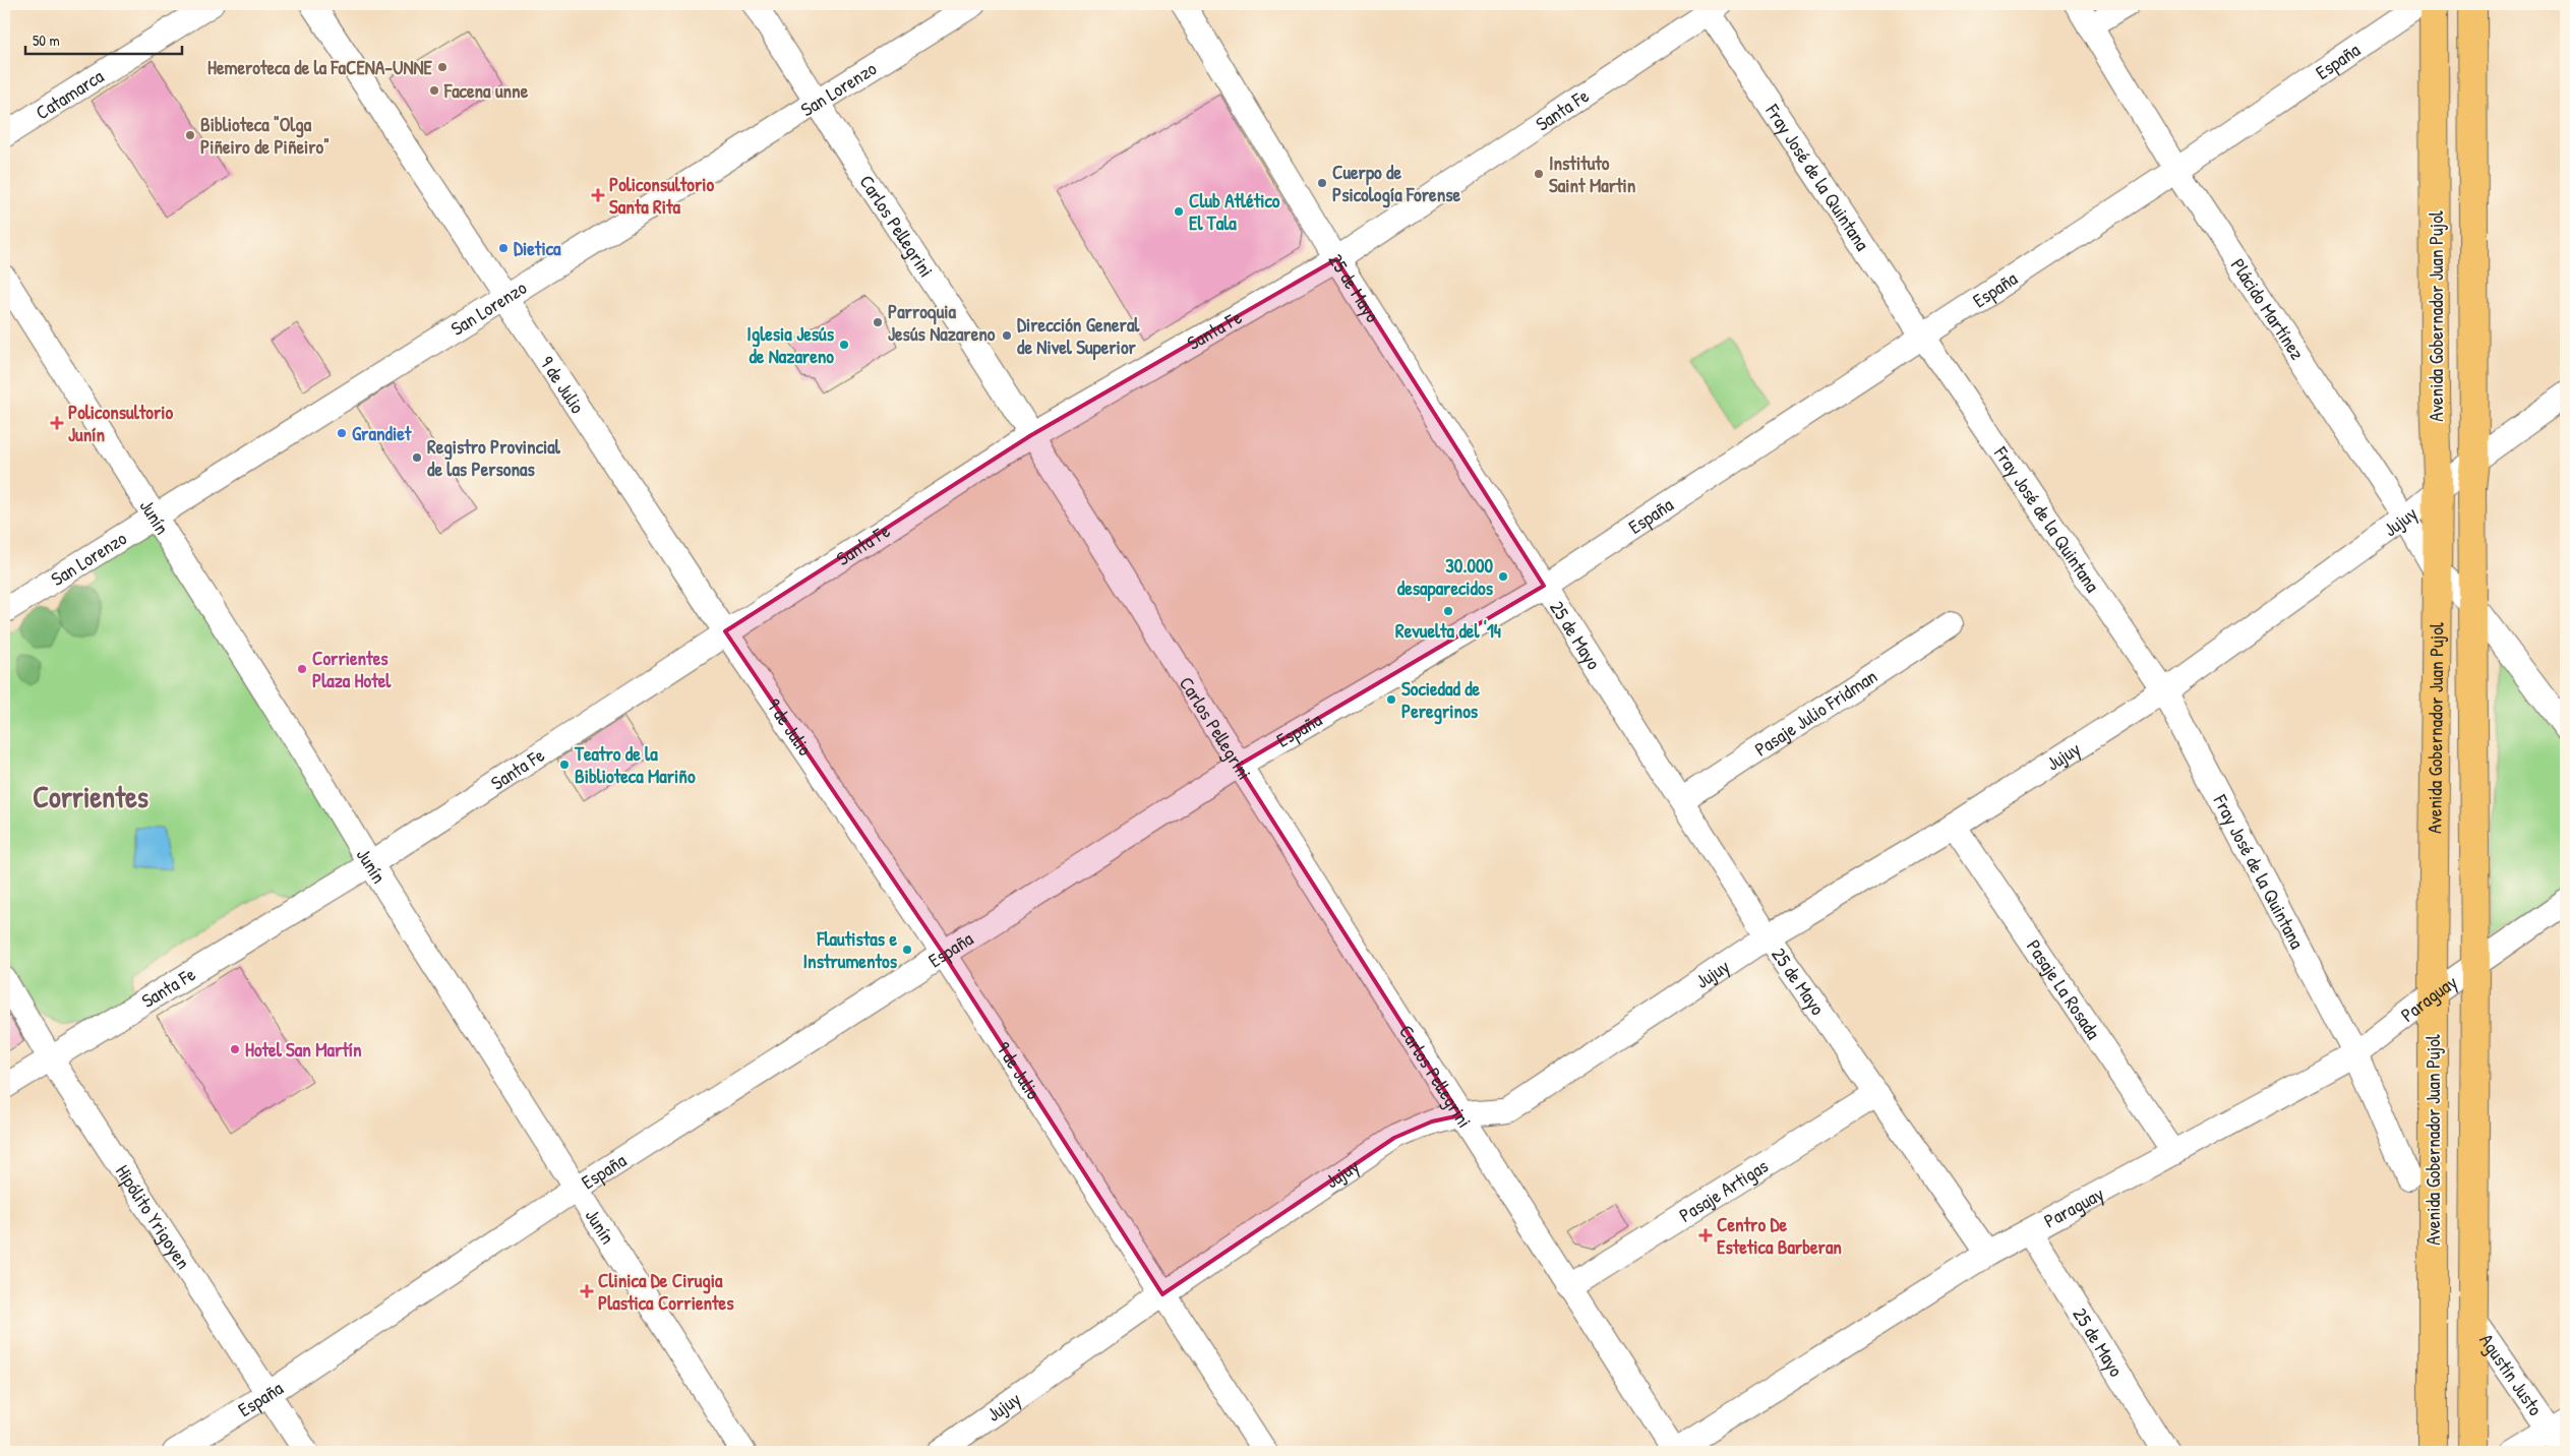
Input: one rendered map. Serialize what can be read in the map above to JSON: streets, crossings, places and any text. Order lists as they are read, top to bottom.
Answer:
{
  "streets": {
    "main road": ["Avenida Gobernador Juan Pujol"],
    "street": [
      "España",
      "San Lorenzo",
      "Catamarca",
      "Santa Fe",
      "Fray José de la Quintana",
      "Carlos Pellegrini",
      "25 de Mayo",
      "Plácido Martínez",
      "9 de Julio",
      "Junín",
      "Jujuy",
      "Pasaje Julio Fridman",
      "Pasaje La Rosada",
      "Paraguay",
      "Pasaje Artigas",
      "Hipólito Yrigoyen",
      "Agustín Justo"
    ]
  },
  "crossings": [
    ["España", "Fray José de la Quintana"],
    ["España", "Carlos Pellegrini"],
    ["España", "25 de Mayo"],
    ["España", "Plácido Martínez"],
    ["España", "9 de Julio"],
    ["España", "Junín"],
    ["España", "Hipólito Yrigoyen"],
    ["San Lorenzo", "Carlos Pellegrini"],
    ["San Lorenzo", "9 de Julio"],
    ["San Lorenzo", "Junín"],
    ["Santa Fe", "Fray José de la Quintana"],
    ["Santa Fe", "Carlos Pellegrini"],
    ["Santa Fe", "25 de Mayo"],
    ["Santa Fe", "9 de Julio"],
    ["Santa Fe", "Junín"],
    ["Santa Fe", "Hipólito Yrigoyen"],
    ["Fray José de la Quintana", "Jujuy"],
    ["Fray José de la Quintana", "Paraguay"],
    ["Carlos Pellegrini", "Jujuy"],
    ["Carlos Pellegrini", "Paraguay"],
    ["Carlos Pellegrini", "Pasaje Artigas"],
    ["25 de Mayo", "Jujuy"],
    ["25 de Mayo", "Pasaje Julio Fridman"],
    ["25 de Mayo", "Paraguay"],
    ["25 de Mayo", "Pasaje Artigas"],
    ["Plácido Martínez", "Avenida Gobernador Juan Pujol"],
    ["Plácido Martínez", "Jujuy"],
    ["Avenida Gobernador Juan Pujol", "Jujuy"],
    ["Avenida Gobernador Juan Pujol", "Paraguay"],
    ["Avenida Gobernador Juan Pujol", "Agustín Justo"],
    ["9 de Julio", "Jujuy"],
    ["Jujuy", "Pasaje La Rosada"],
    ["Pasaje La Rosada", "Paraguay"]
  ],
  "districts": ["Corrientes"],
  "places": {
    "other": [
      "Hemeroteca de la FaCENA-UNNE",
      "Facena unne",
      "Biblioteca \"Olga Piñeiro de Piñeiro\"",
      "Instituto Saint Martin",
      "Cuerpo de Psicología Forense",
      "Club Atlético El Tala",
      "Dietica",
      "Parroquia Jesús Nazareno",
      "Dirección General de Nivel Superior",
      "Iglesia Jesús de Nazareno",
      "Grandiet",
      "Registro Provincial de las Personas",
      "30.000 desaparecidos",
      "Revuelta del '14",
      "Corrientes Plaza Hotel",
      "Sociedad de Peregrinos",
      "Teatro de la Biblioteca Mariño",
      "Flautistas e Instrumentos",
      "Hotel San Martín"
    ],
    "health": [
      "Policonsultorio Santa Rita",
      "Policonsultorio Junín",
      "Centro De Estetica Barberan",
      "Clinica De Cirugia Plastica Corrientes"
    ]
  },
  "scale_bar": "50 m"
}
